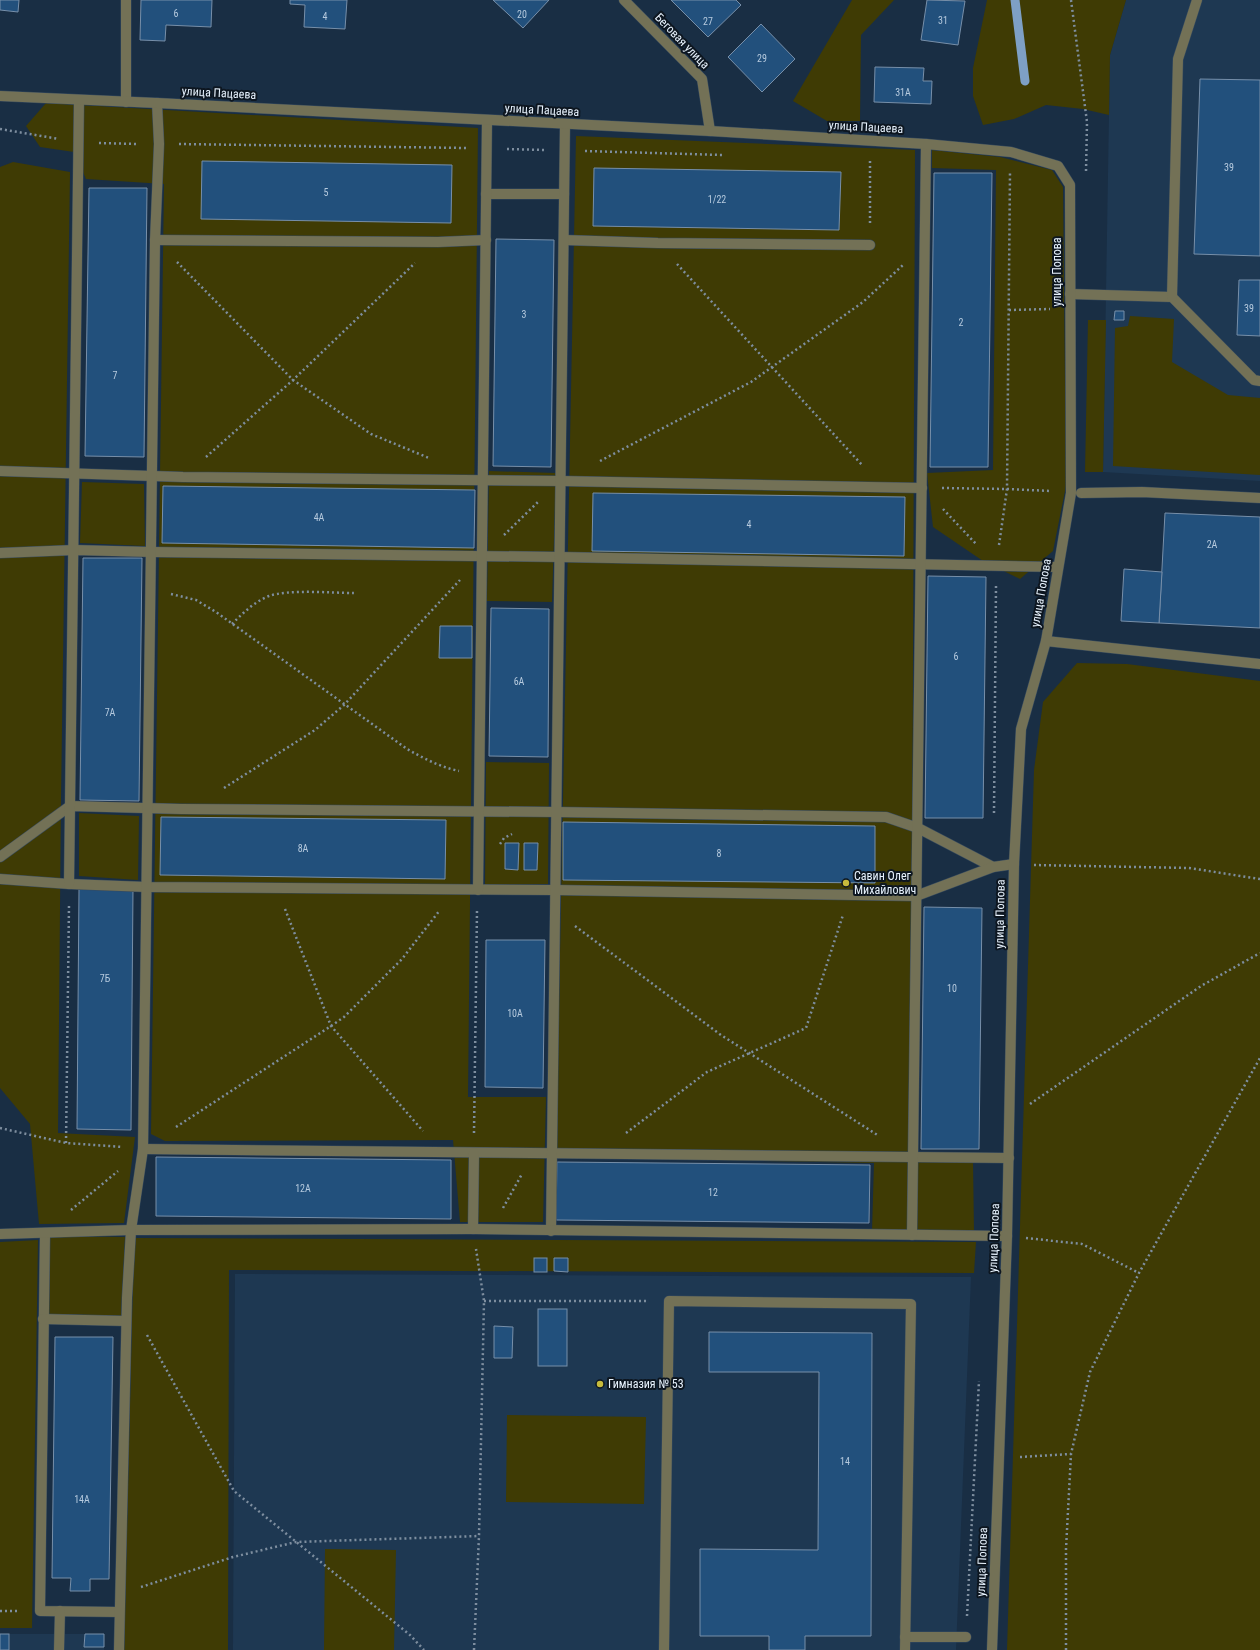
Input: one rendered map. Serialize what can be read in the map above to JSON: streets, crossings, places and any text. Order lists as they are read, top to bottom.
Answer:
{
  "streets": {
    "street": ["Беговая улица", "улица Пацаева", "улица Попова"]
  },
  "crossings": [
    ["Беговая улица", "улица Пацаева"],
    ["улица Пацаева", "улица Попова"]
  ],
  "places": ["Савин Олег Михайлович", "Гимназия № 53"],
  "house_numbers": [
    "6",
    "20",
    "4",
    "31",
    "27",
    "29",
    "31А",
    "39",
    "5",
    "1/22",
    "39",
    "3",
    "2",
    "7",
    "4А",
    "4",
    "2А",
    "6",
    "6А",
    "7А",
    "8А",
    "8",
    "7Б",
    "10",
    "10А",
    "12А",
    "12",
    "14",
    "14А"
  ]
}
